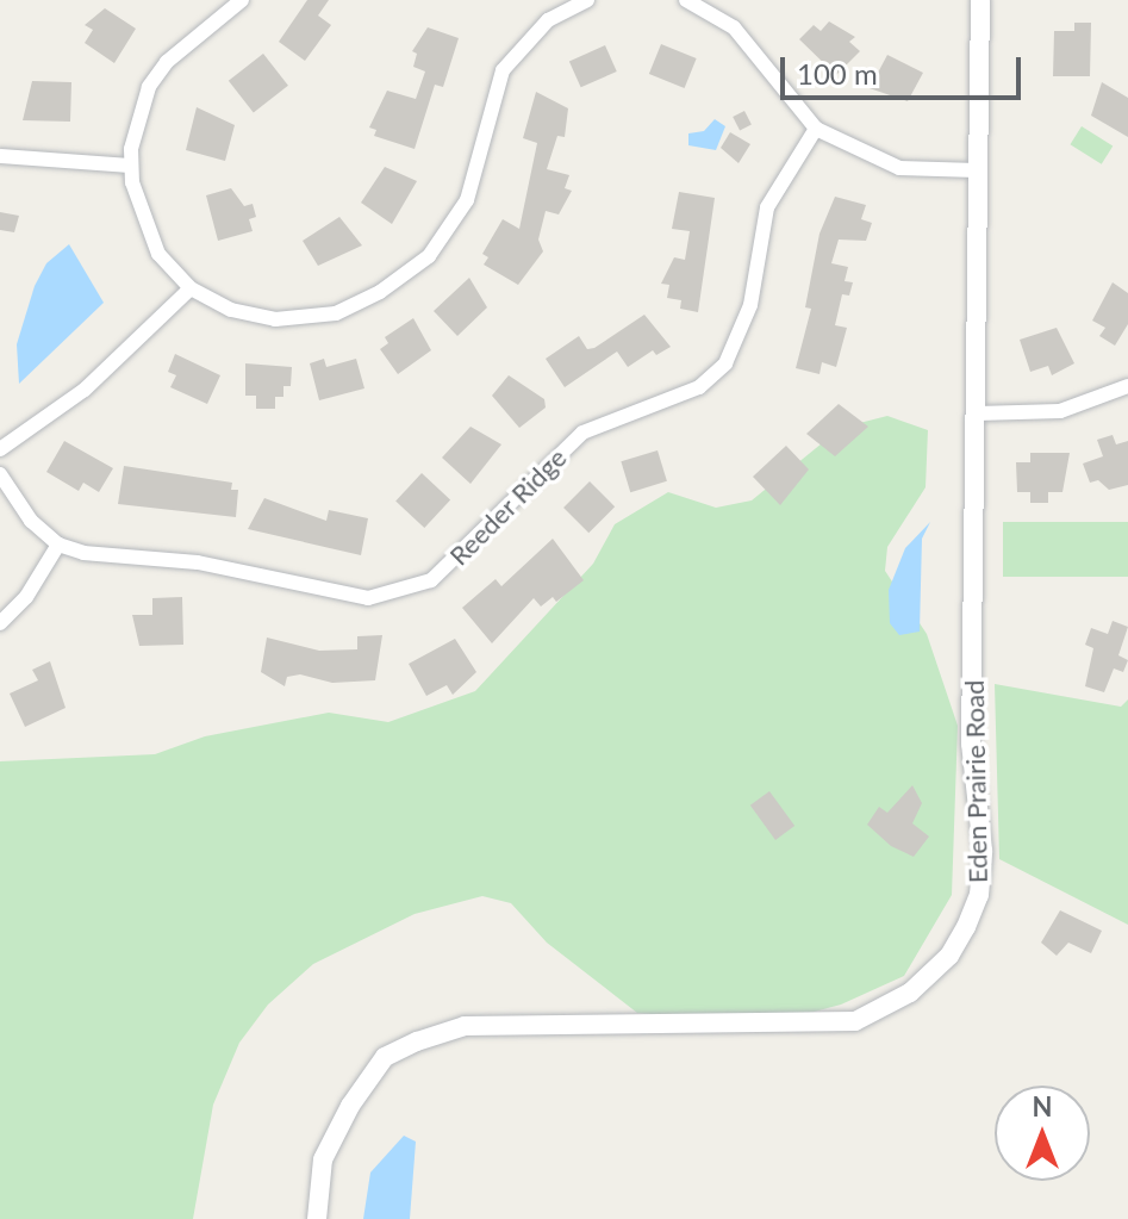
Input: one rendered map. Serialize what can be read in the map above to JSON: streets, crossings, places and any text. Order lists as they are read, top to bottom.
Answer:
{
  "streets": {
    "street": ["Reeder Ridge", "Eden Prairie Road"]
  },
  "scale_bar": "100 m",
  "north": "top"
}
